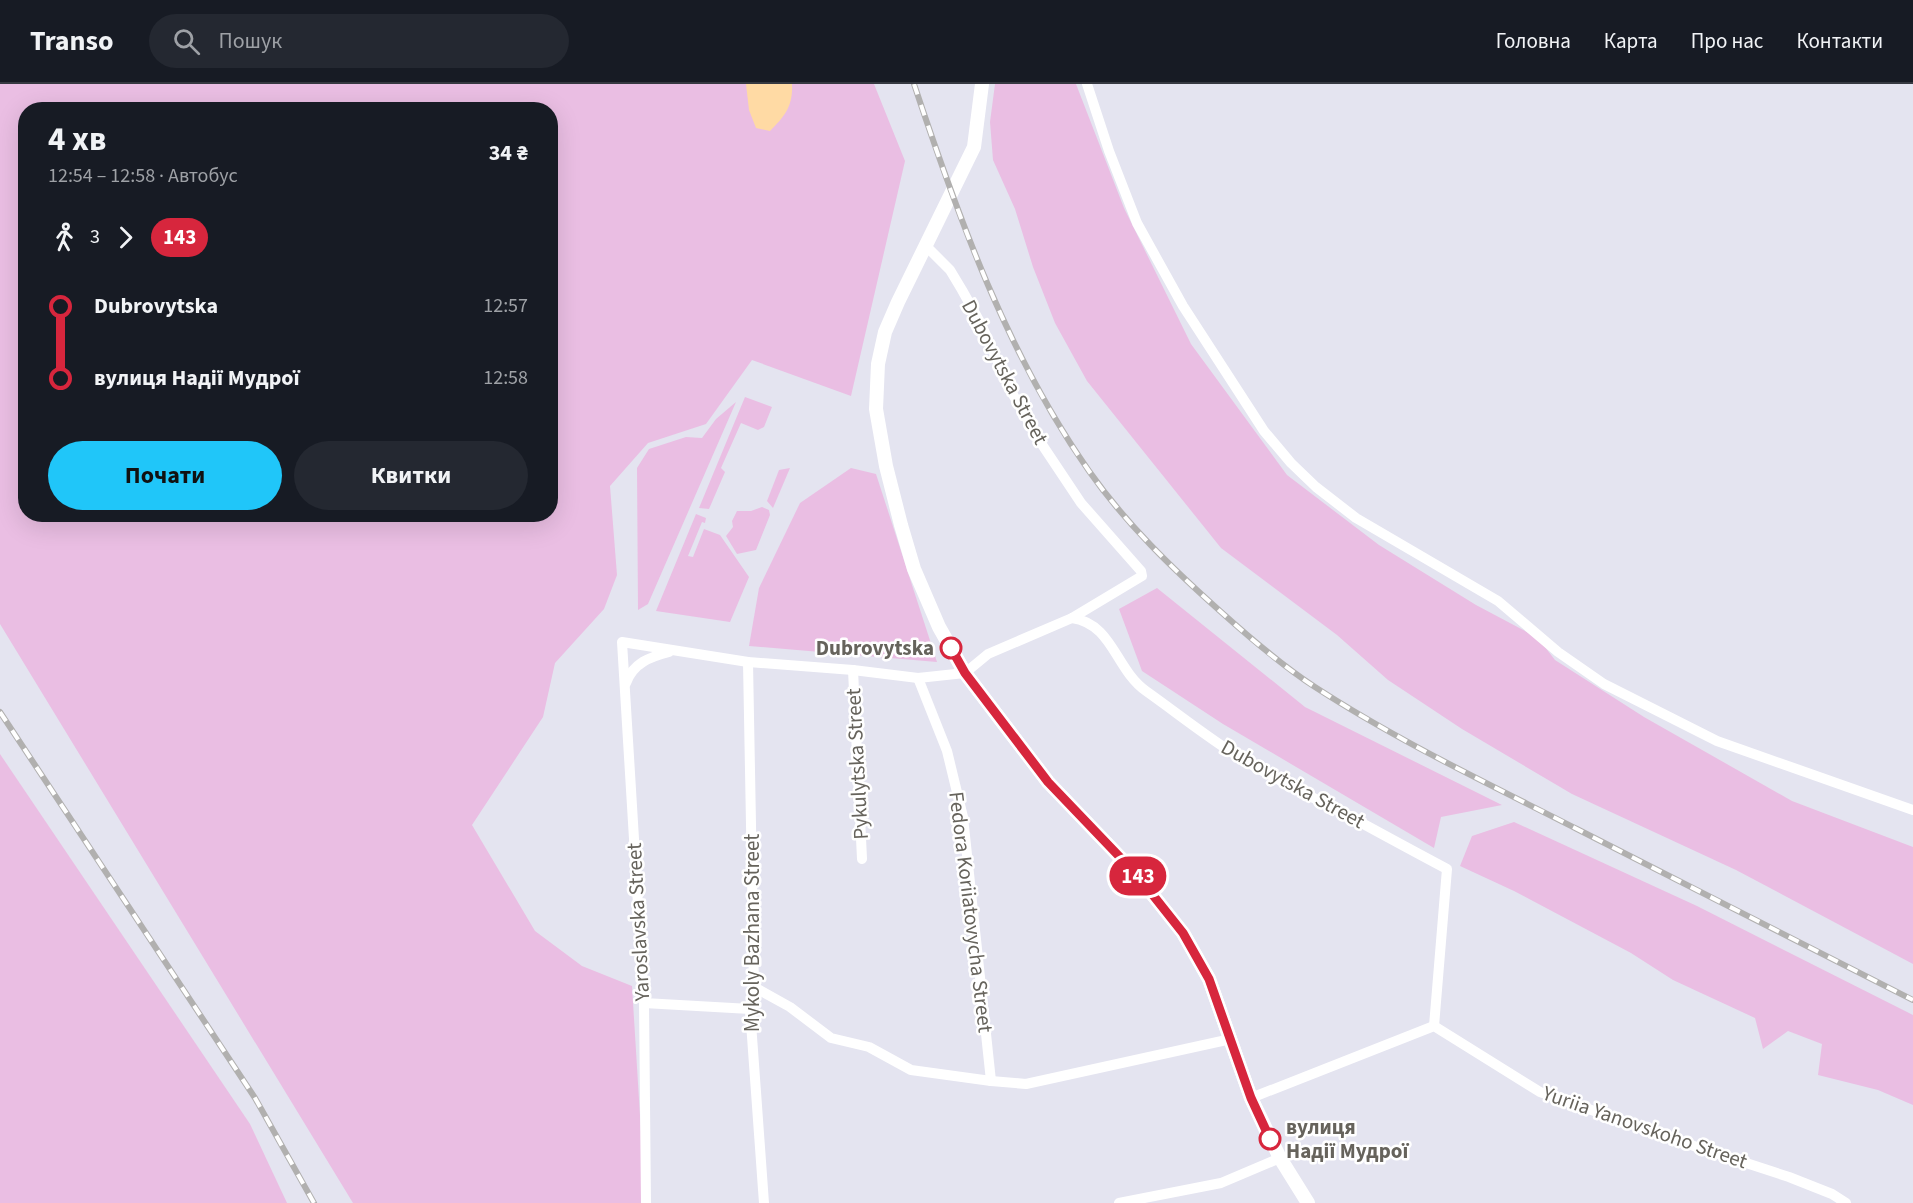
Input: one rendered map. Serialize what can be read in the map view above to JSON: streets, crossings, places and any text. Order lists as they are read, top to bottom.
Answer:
{
  "streets": {
    "street": [
      "Dubovytska Street",
      "Pykulytska Street",
      "Fedora Koriiatovycha Street",
      "Yaroslavska Street",
      "Mykoly Bazhana Street",
      "Yuriia Yanovskoho Street"
    ]
  },
  "crossings": [
    ["Dubovytska Street", "Yuriia Yanovskoho Street"]
  ],
  "places": ["Dubrovytska", "вулиця Надії Мудрої"],
  "lines": ["bus line 143"],
  "page": {
    "header": "Transo",
    "search": "Пошук",
    "nav": [
      "Головна",
      "Карта",
      "Про нас",
      "Контакти"
    ],
    "on_map": "143",
    "heading": ["4 хв", "12:54 – 12:58 · Автобус", "34 ₴"],
    "legs": ["3", "143"],
    "list": [
      {
        "name": "Dubrovytska",
        "value": "12:57"
      },
      {
        "name": "вулиця Надії Мудрої",
        "value": "12:58"
      }
    ],
    "buttons": ["Почати", "Квитки"]
  }
}
